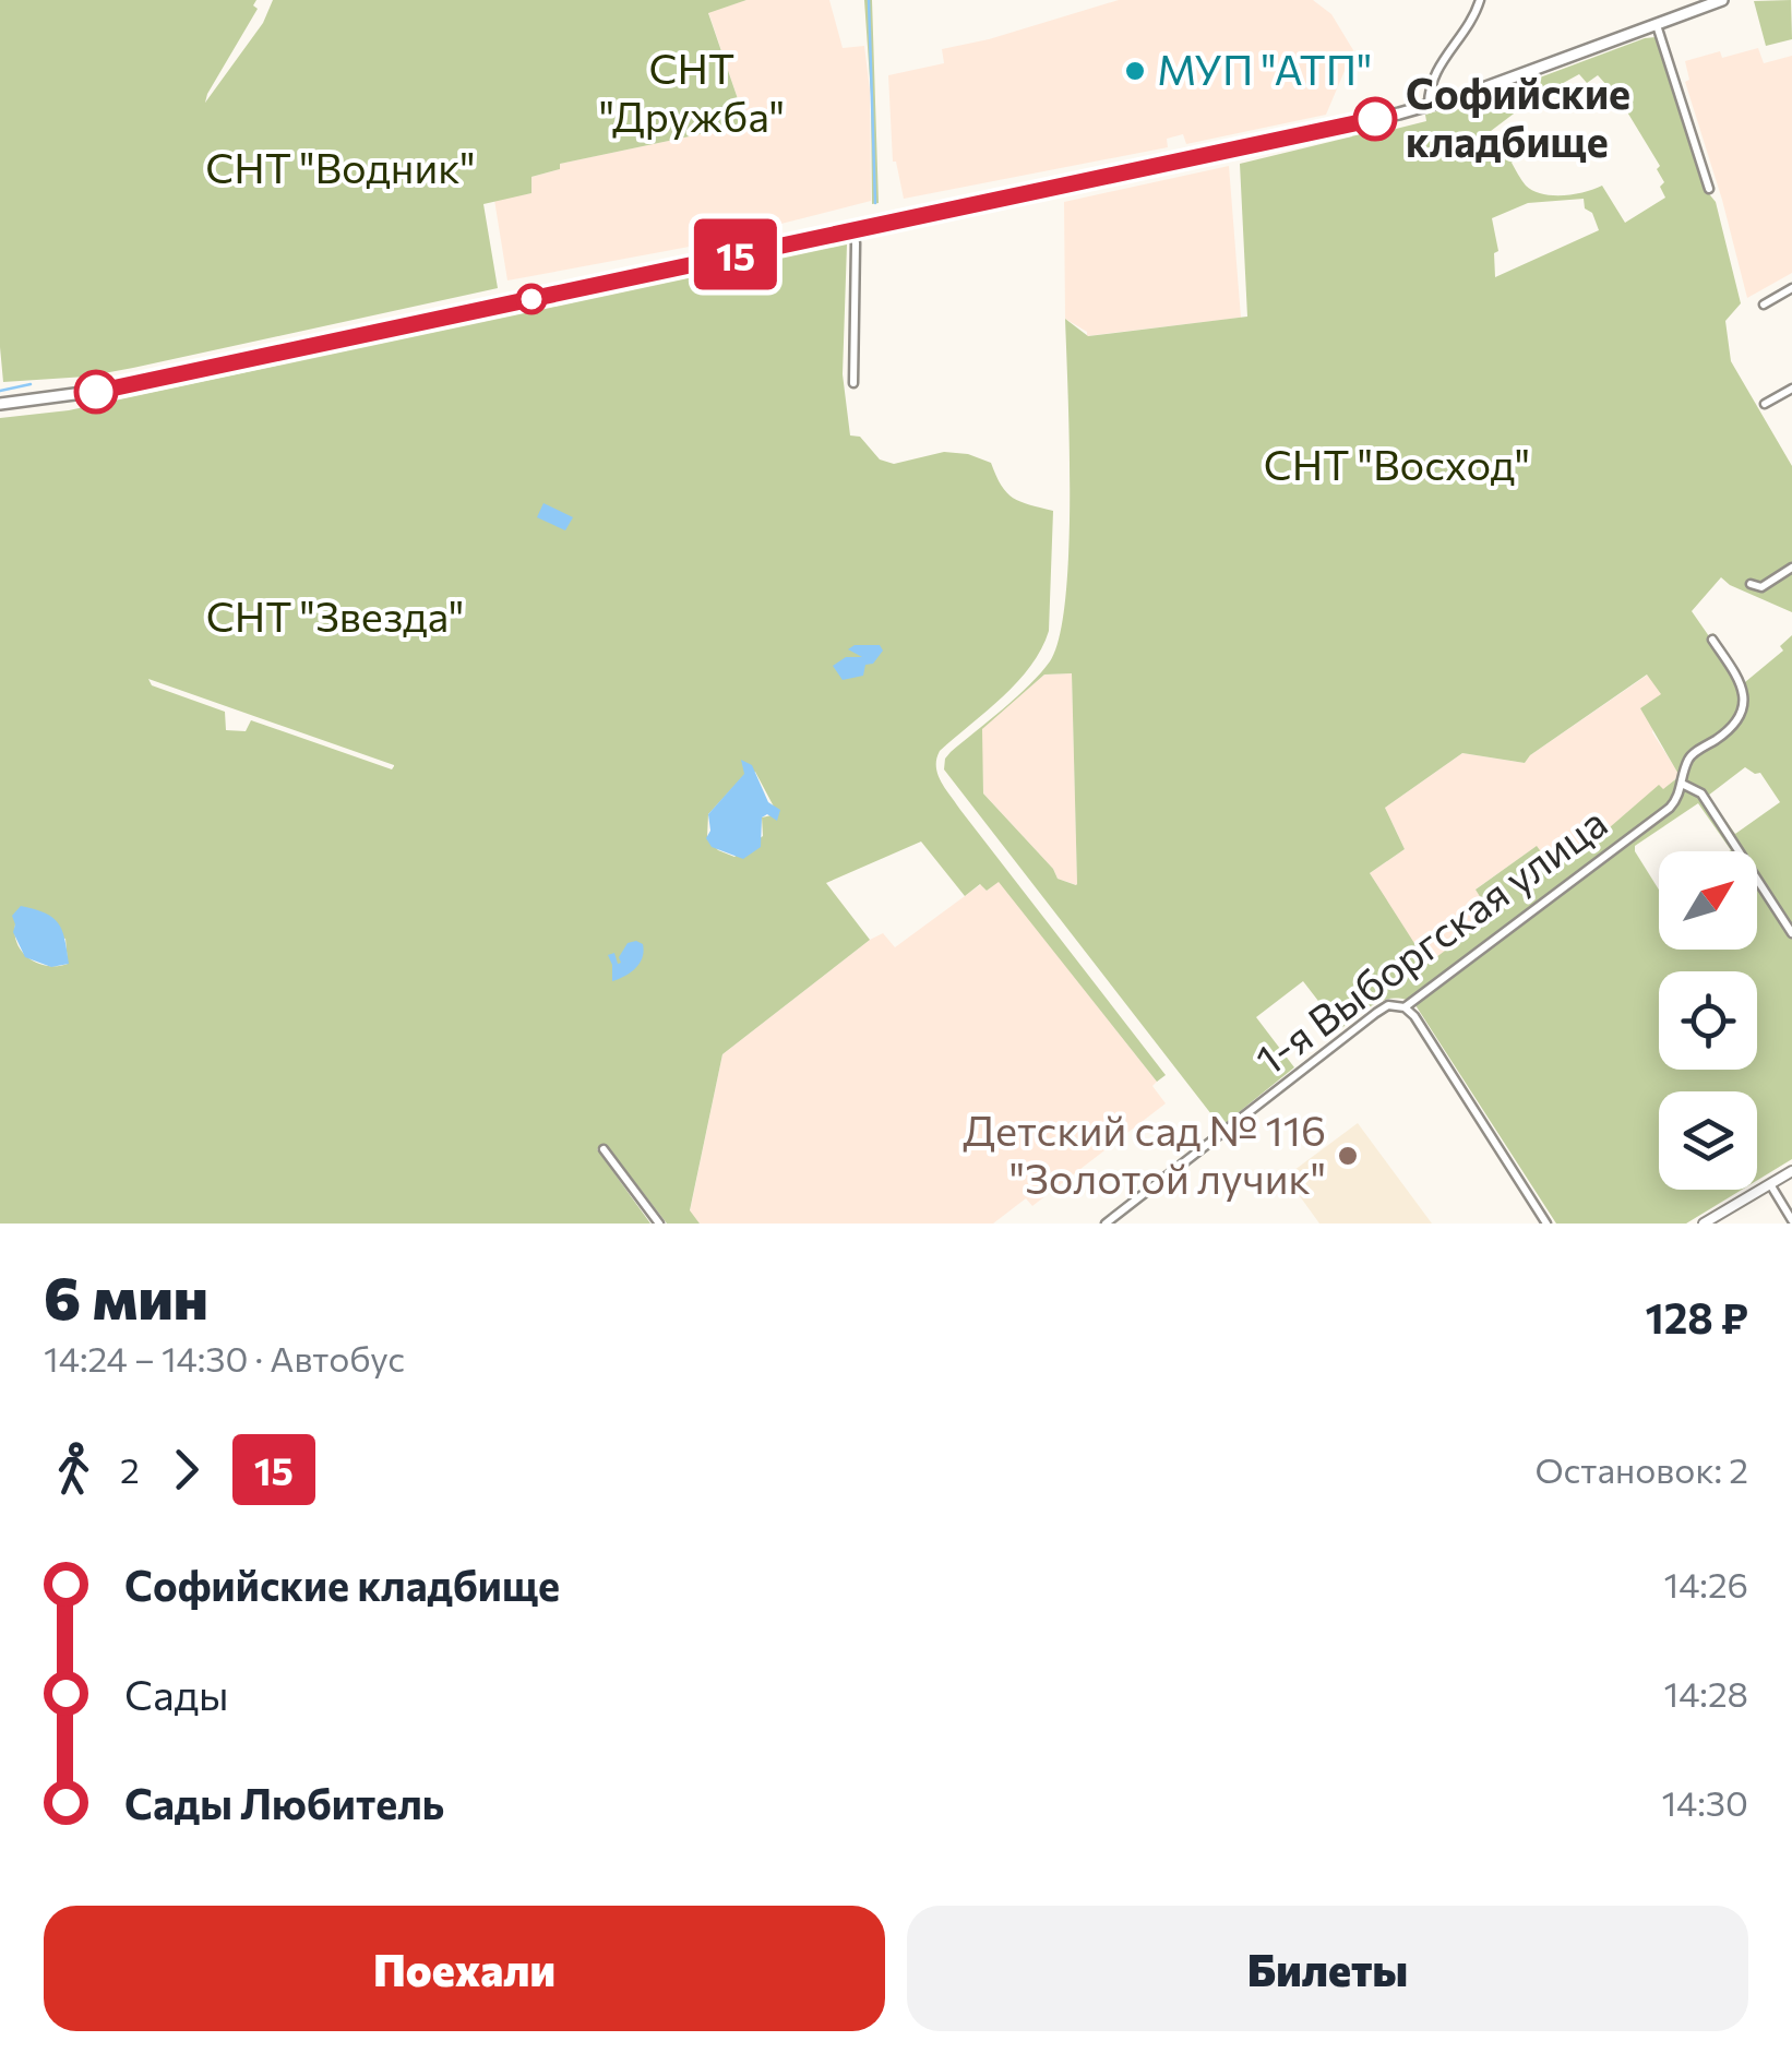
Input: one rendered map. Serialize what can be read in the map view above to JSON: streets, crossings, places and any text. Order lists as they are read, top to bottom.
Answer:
{
  "streets": {
    "street": ["1-я Выборгская улица"]
  },
  "parks": [
    "СНТ \"Дружба\"",
    "СНТ \"Водник\"",
    "СНТ \"Восход\"",
    "СНТ \"Звезда\""
  ],
  "places": ["МУП \"АТП\"", "Софийские кладбище", "Детский сад № 116 \"Золотой лучик\""],
  "lines": ["bus line 15"],
  "north": "top right",
  "page": {
    "on_map": "15",
    "heading": ["6 мин", "14:24 – 14:30 · Автобус", "128 ₽"],
    "legs": ["2", "15", "Остановок: 2"],
    "list": [
      {
        "name": "Софийские кладбище",
        "value": "14:26"
      },
      {
        "name": "Сады",
        "value": "14:28"
      },
      {
        "name": "Сады Любитель",
        "value": "14:30"
      }
    ],
    "buttons": ["Поехали", "Билеты"]
  }
}
